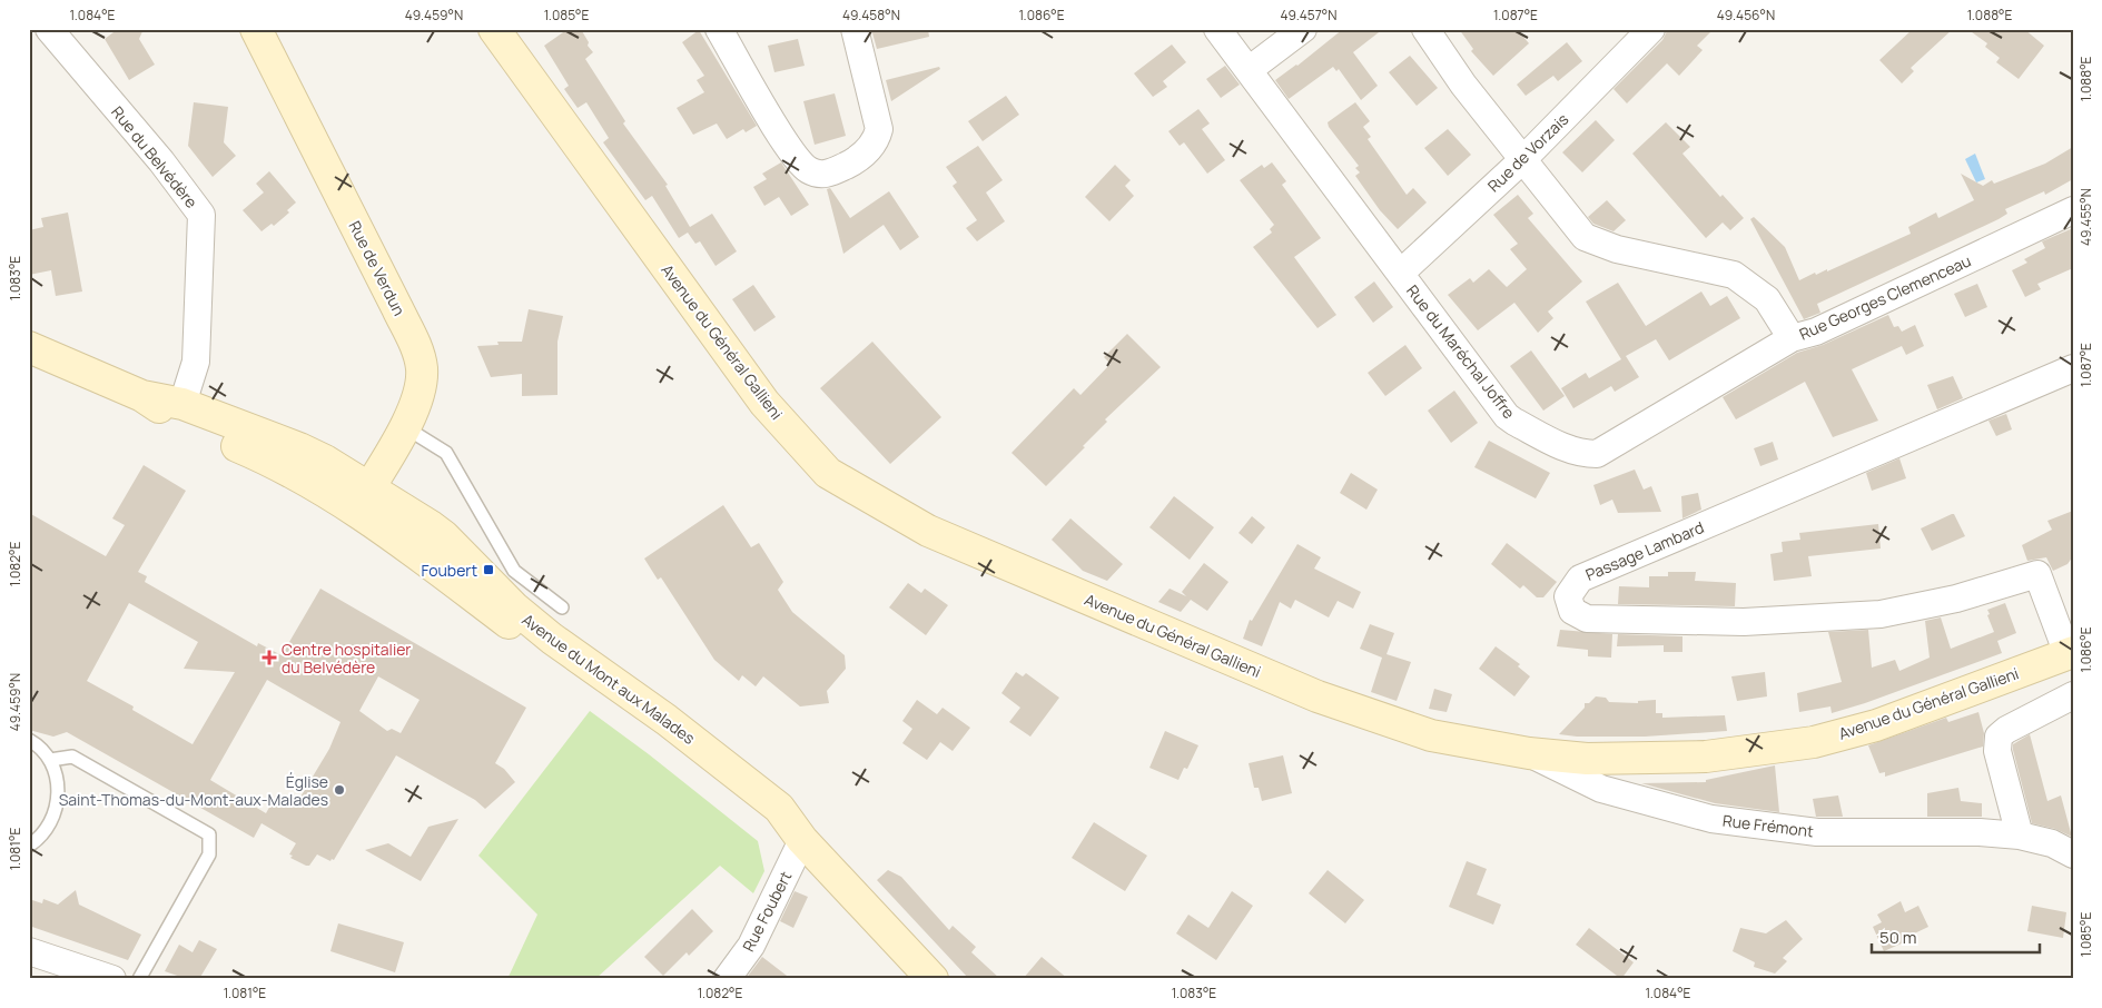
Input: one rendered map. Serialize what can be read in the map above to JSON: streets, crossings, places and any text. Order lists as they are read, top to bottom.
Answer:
{
  "streets": {
    "street": [
      "Rue de Vorzais",
      "Rue du Belvédère",
      "Rue de Verdun",
      "Rue Georges Clemenceau",
      "Avenue du Général Gallieni",
      "Rue du Maréchal Joffre",
      "Passage Lambard",
      "Avenue du Mont aux Malades",
      "Rue Frémont",
      "Rue Foubert"
    ]
  },
  "crossings": [
    ["Rue de Vorzais", "Rue Georges Clemenceau"],
    ["Rue de Vorzais", "Rue du Maréchal Joffre"],
    ["Rue du Belvédère", "Avenue du Mont aux Malades"],
    ["Rue de Verdun", "Avenue du Mont aux Malades"],
    ["Rue Georges Clemenceau", "Rue du Maréchal Joffre"],
    ["Avenue du Général Gallieni", "Passage Lambard"],
    ["Avenue du Général Gallieni", "Rue Frémont"],
    ["Avenue du Mont aux Malades", "Rue Foubert"]
  ],
  "places": {
    "transit": ["Foubert"],
    "health": ["Centre hospitalier du Belvédère"],
    "other": ["Église Saint-Thomas-du-Mont-aux-Malades"]
  },
  "scale_bar": "50 m",
  "coordinates": [
    "1.084°E",
    "49.459°N",
    "1.085°E",
    "49.458°N",
    "1.086°E",
    "49.457°N",
    "1.087°E",
    "49.456°N",
    "1.088°E",
    "49.455°N",
    "1.083°E",
    "1.082°E",
    "1.081°E"
  ]
}
